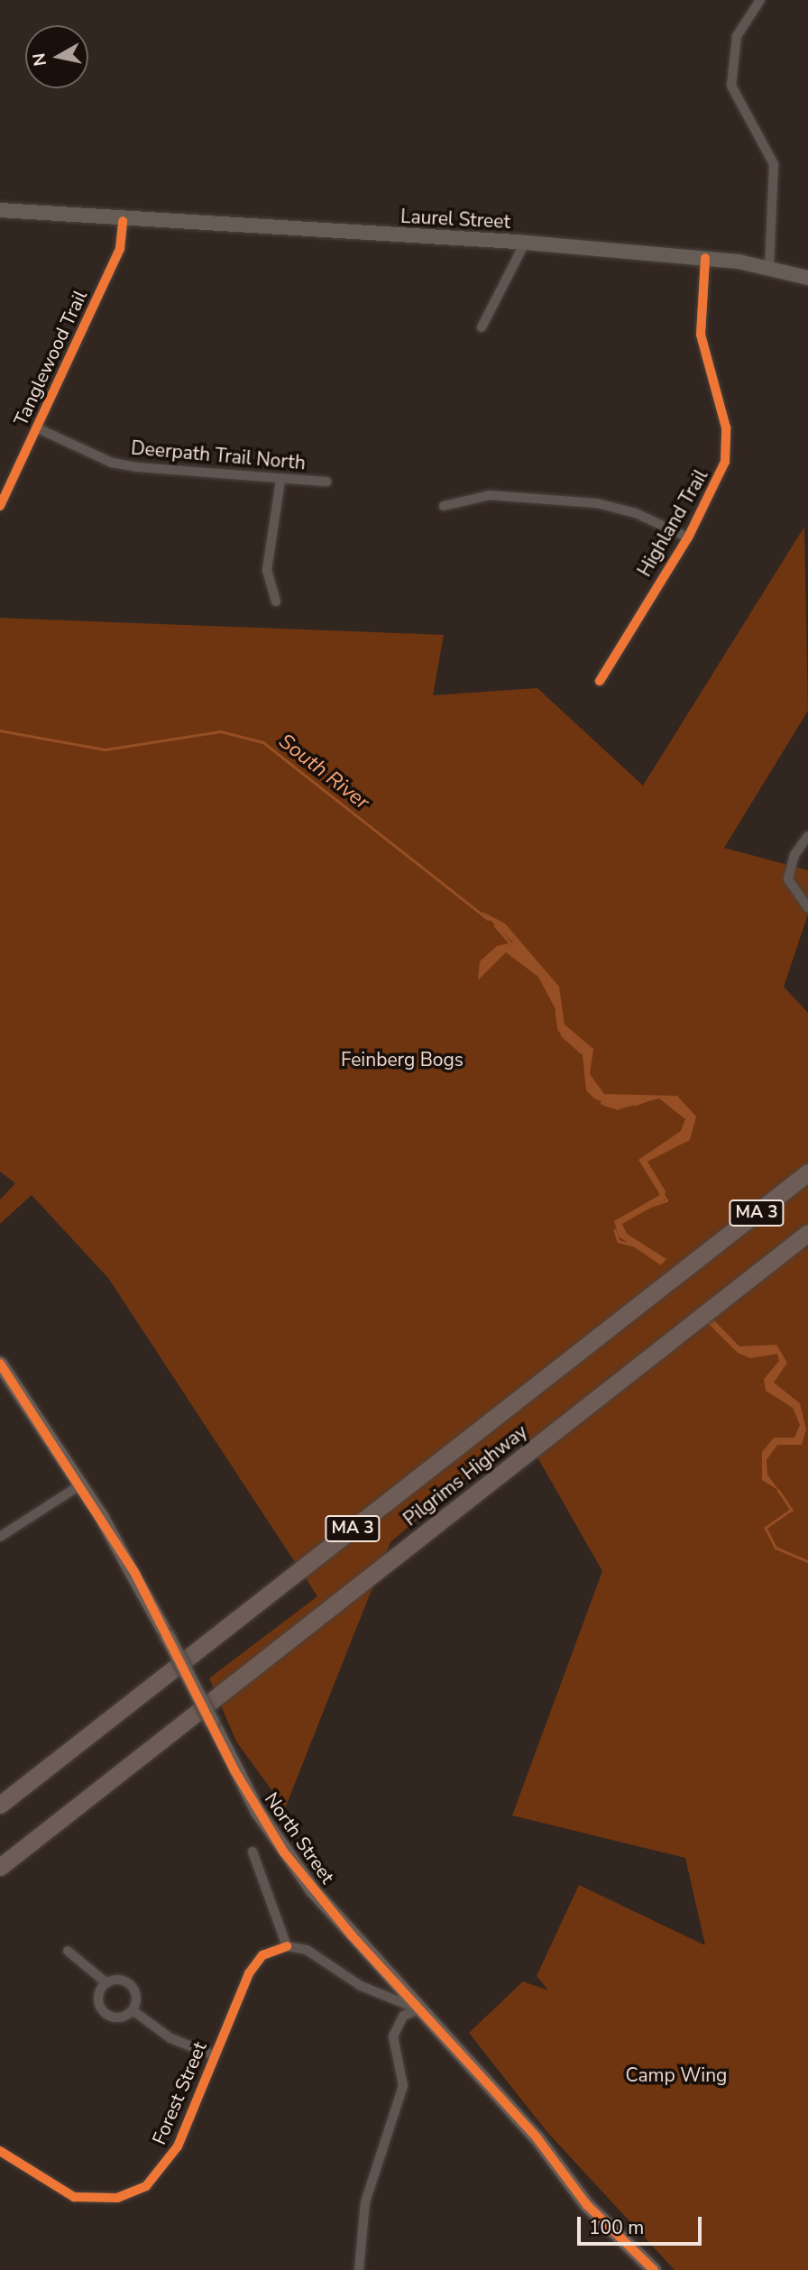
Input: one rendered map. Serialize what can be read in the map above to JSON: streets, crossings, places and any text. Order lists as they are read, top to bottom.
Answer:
{
  "streets": {
    "highway": ["MA 3", "Pilgrims Highway"],
    "street": [
      "Laurel Street",
      "Tanglewood Trail",
      "Deerpath Trail North",
      "Highland Trail",
      "North Street",
      "Forest Street"
    ]
  },
  "crossings": [
    ["Laurel Street", "Tanglewood Trail"],
    ["Laurel Street", "Highland Trail"],
    ["Tanglewood Trail", "Deerpath Trail North"]
  ],
  "water": ["South River"],
  "parks": ["Feinberg Bogs", "Camp Wing"],
  "scale_bar": "100 m",
  "north": "left"
}
